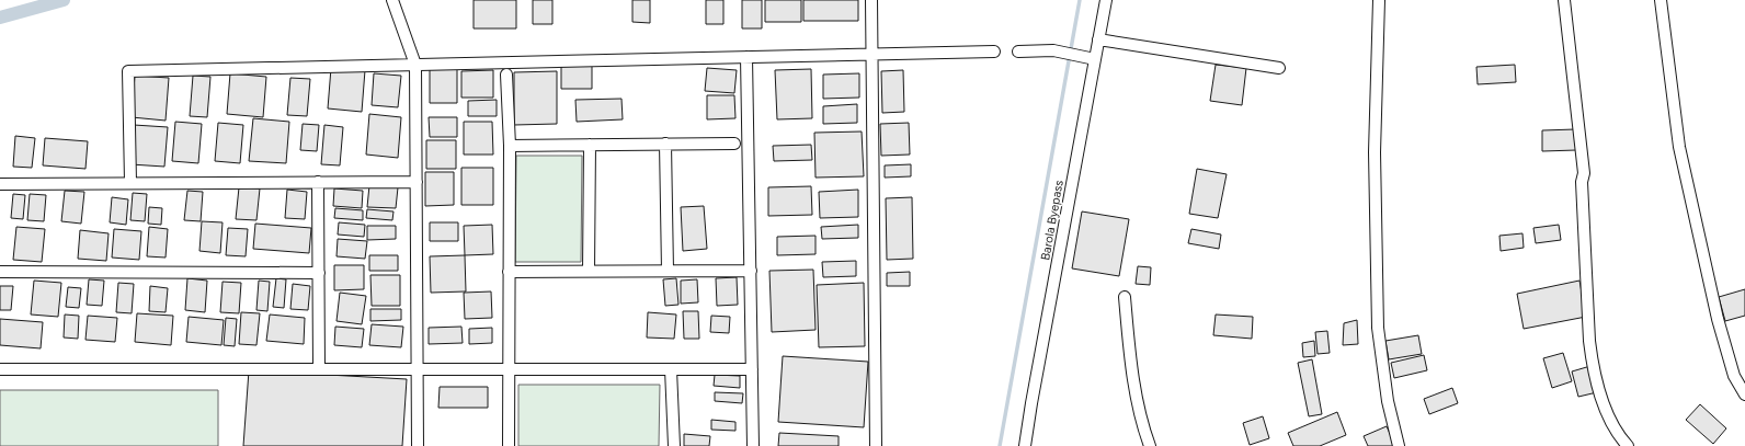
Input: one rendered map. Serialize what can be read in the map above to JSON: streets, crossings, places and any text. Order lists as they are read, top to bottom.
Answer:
{
  "streets": {
    "street": ["Barola Byepass"]
  }
}
